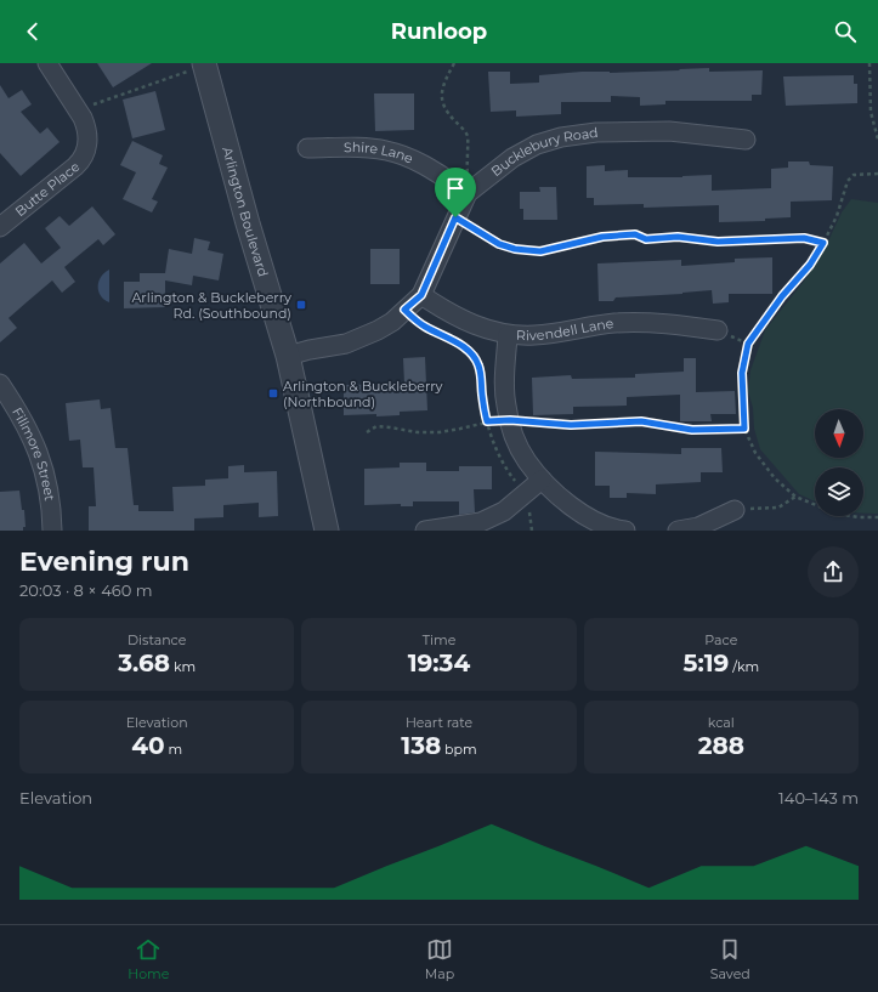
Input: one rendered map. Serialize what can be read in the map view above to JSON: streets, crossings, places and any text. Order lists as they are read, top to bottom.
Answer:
{
  "streets": {
    "street": [
      "Shire Lane",
      "Bucklebury Road",
      "Butte Place",
      "Arlington Boulevard",
      "Rivendell Lane",
      "Fillmore Street"
    ]
  },
  "crossings": [
    ["Shire Lane", "Bucklebury Road"],
    ["Bucklebury Road", "Arlington Boulevard"],
    ["Bucklebury Road", "Rivendell Lane"]
  ],
  "places": {
    "transit": ["Arlington & Buckleberry Rd. (Southbound)", "Arlington & Buckleberry (Northbound)"]
  },
  "north": "bottom",
  "page": {
    "header": "Runloop",
    "heading": ["Evening run", "20:03 · 8 × 460 m"],
    "stats": [
      ["Distance", "3.68 km"],
      ["Time", "19:34"],
      ["Pace", "5:19 /km"],
      ["Elevation", "40 m"],
      ["Heart rate", "138 bpm"],
      ["kcal", "288"]
    ],
    "chart": ["Elevation", "140–143 m"],
    "tabs": ["Home", "Map", "Saved"]
  }
}
